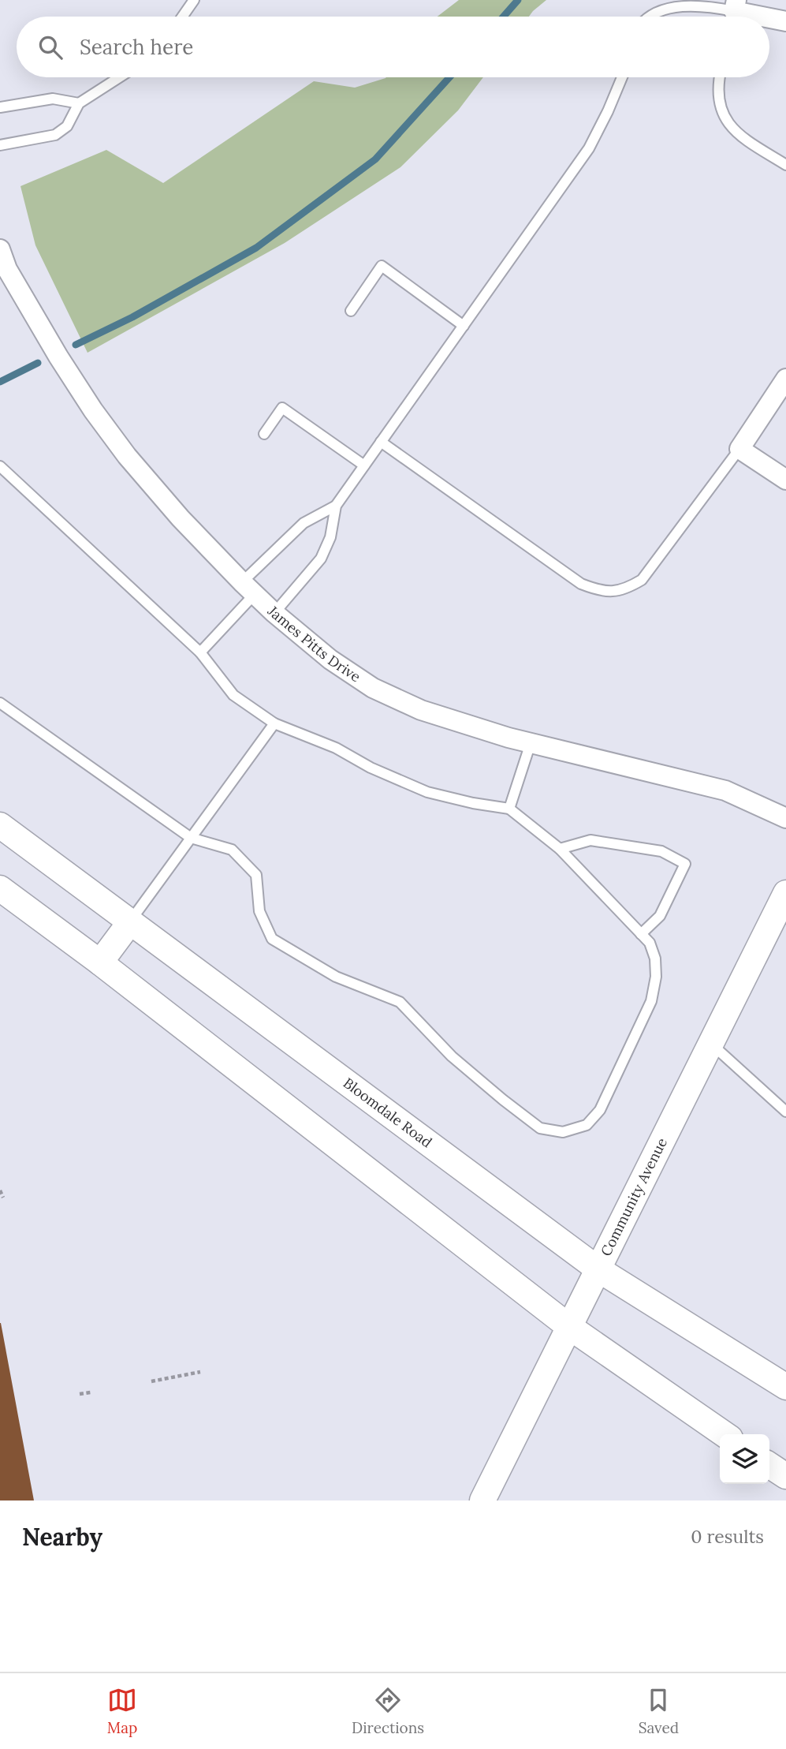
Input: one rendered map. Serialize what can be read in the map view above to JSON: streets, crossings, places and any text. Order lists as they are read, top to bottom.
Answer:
{
  "streets": {
    "street": ["James Pitts Drive", "Bloomdale Road", "Community Avenue"]
  },
  "crossings": [
    ["Bloomdale Road", "Community Avenue"]
  ],
  "page": {
    "search": "Search here",
    "heading": ["Nearby", "0 results"],
    "nav": ["Map", "Directions", "Saved"]
  }
}
